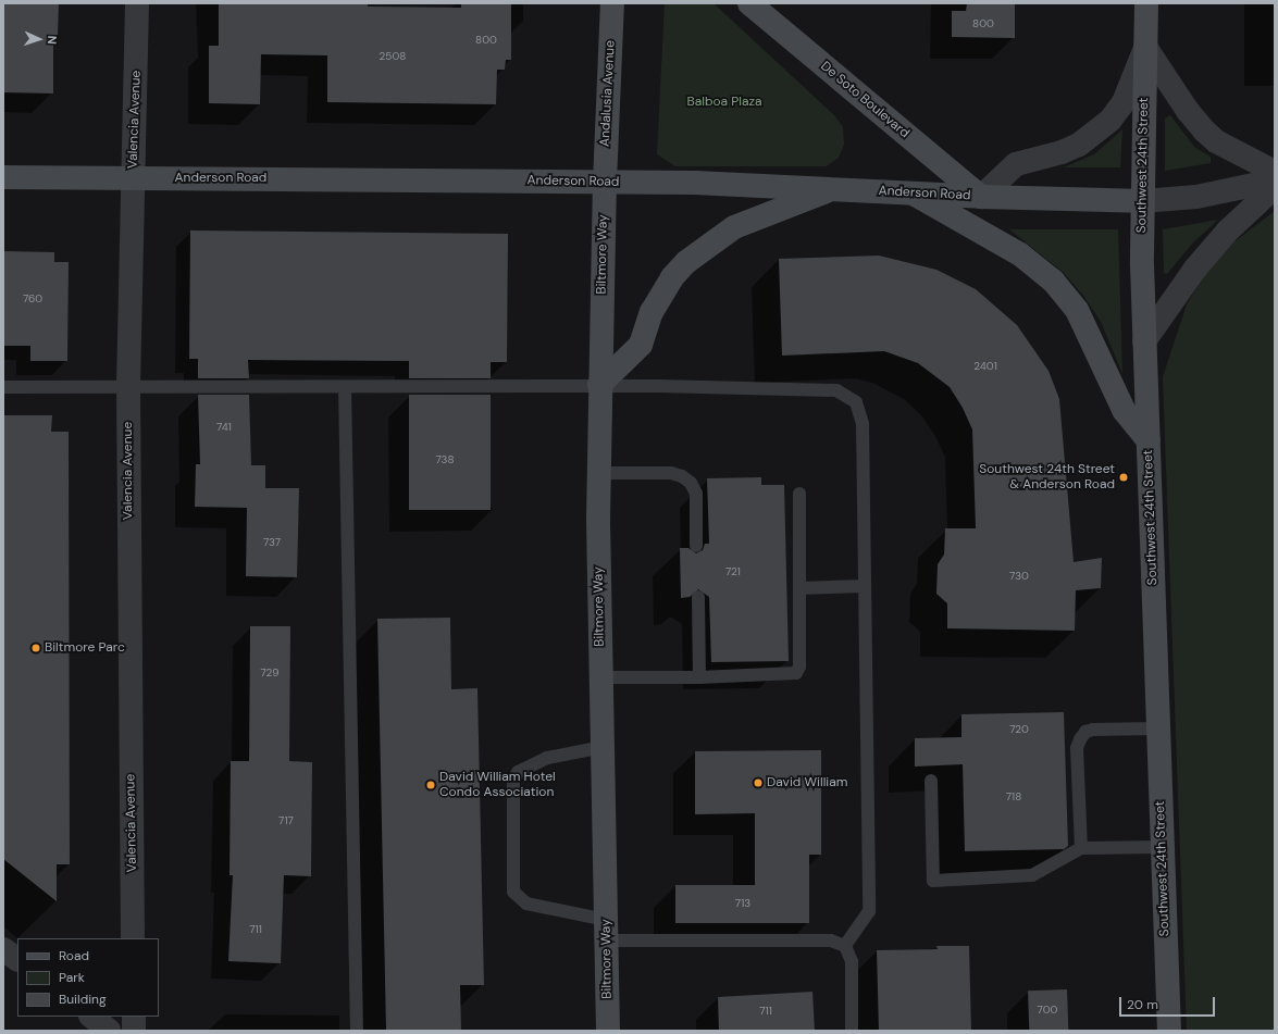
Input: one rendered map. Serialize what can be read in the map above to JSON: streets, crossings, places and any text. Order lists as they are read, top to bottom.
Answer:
{
  "streets": {
    "street": [
      "Andalusia Avenue",
      "De Soto Boulevard",
      "Valencia Avenue",
      "Southwest 24th Street",
      "Anderson Road",
      "Biltmore Way"
    ]
  },
  "crossings": [
    ["Andalusia Avenue", "Anderson Road"],
    ["Andalusia Avenue", "Biltmore Way"],
    ["De Soto Boulevard", "Anderson Road"],
    ["Valencia Avenue", "Anderson Road"],
    ["Southwest 24th Street", "Anderson Road"],
    ["Anderson Road", "Biltmore Way"]
  ],
  "parks": ["Balboa Plaza"],
  "places": [
    "Southwest 24th Street & Anderson Road",
    "Biltmore Parc",
    "David William",
    "David William Hotel Condo Association"
  ],
  "house_numbers": [
    "800",
    "800",
    "2508",
    "760",
    "2401",
    "741",
    "738",
    "737",
    "721",
    "730",
    "729",
    "720",
    "718",
    "717",
    "713",
    "711",
    "700",
    "711"
  ],
  "legend": ["Road", "Park", "Building"],
  "scale_bar": "20 m",
  "north": "right"
}
